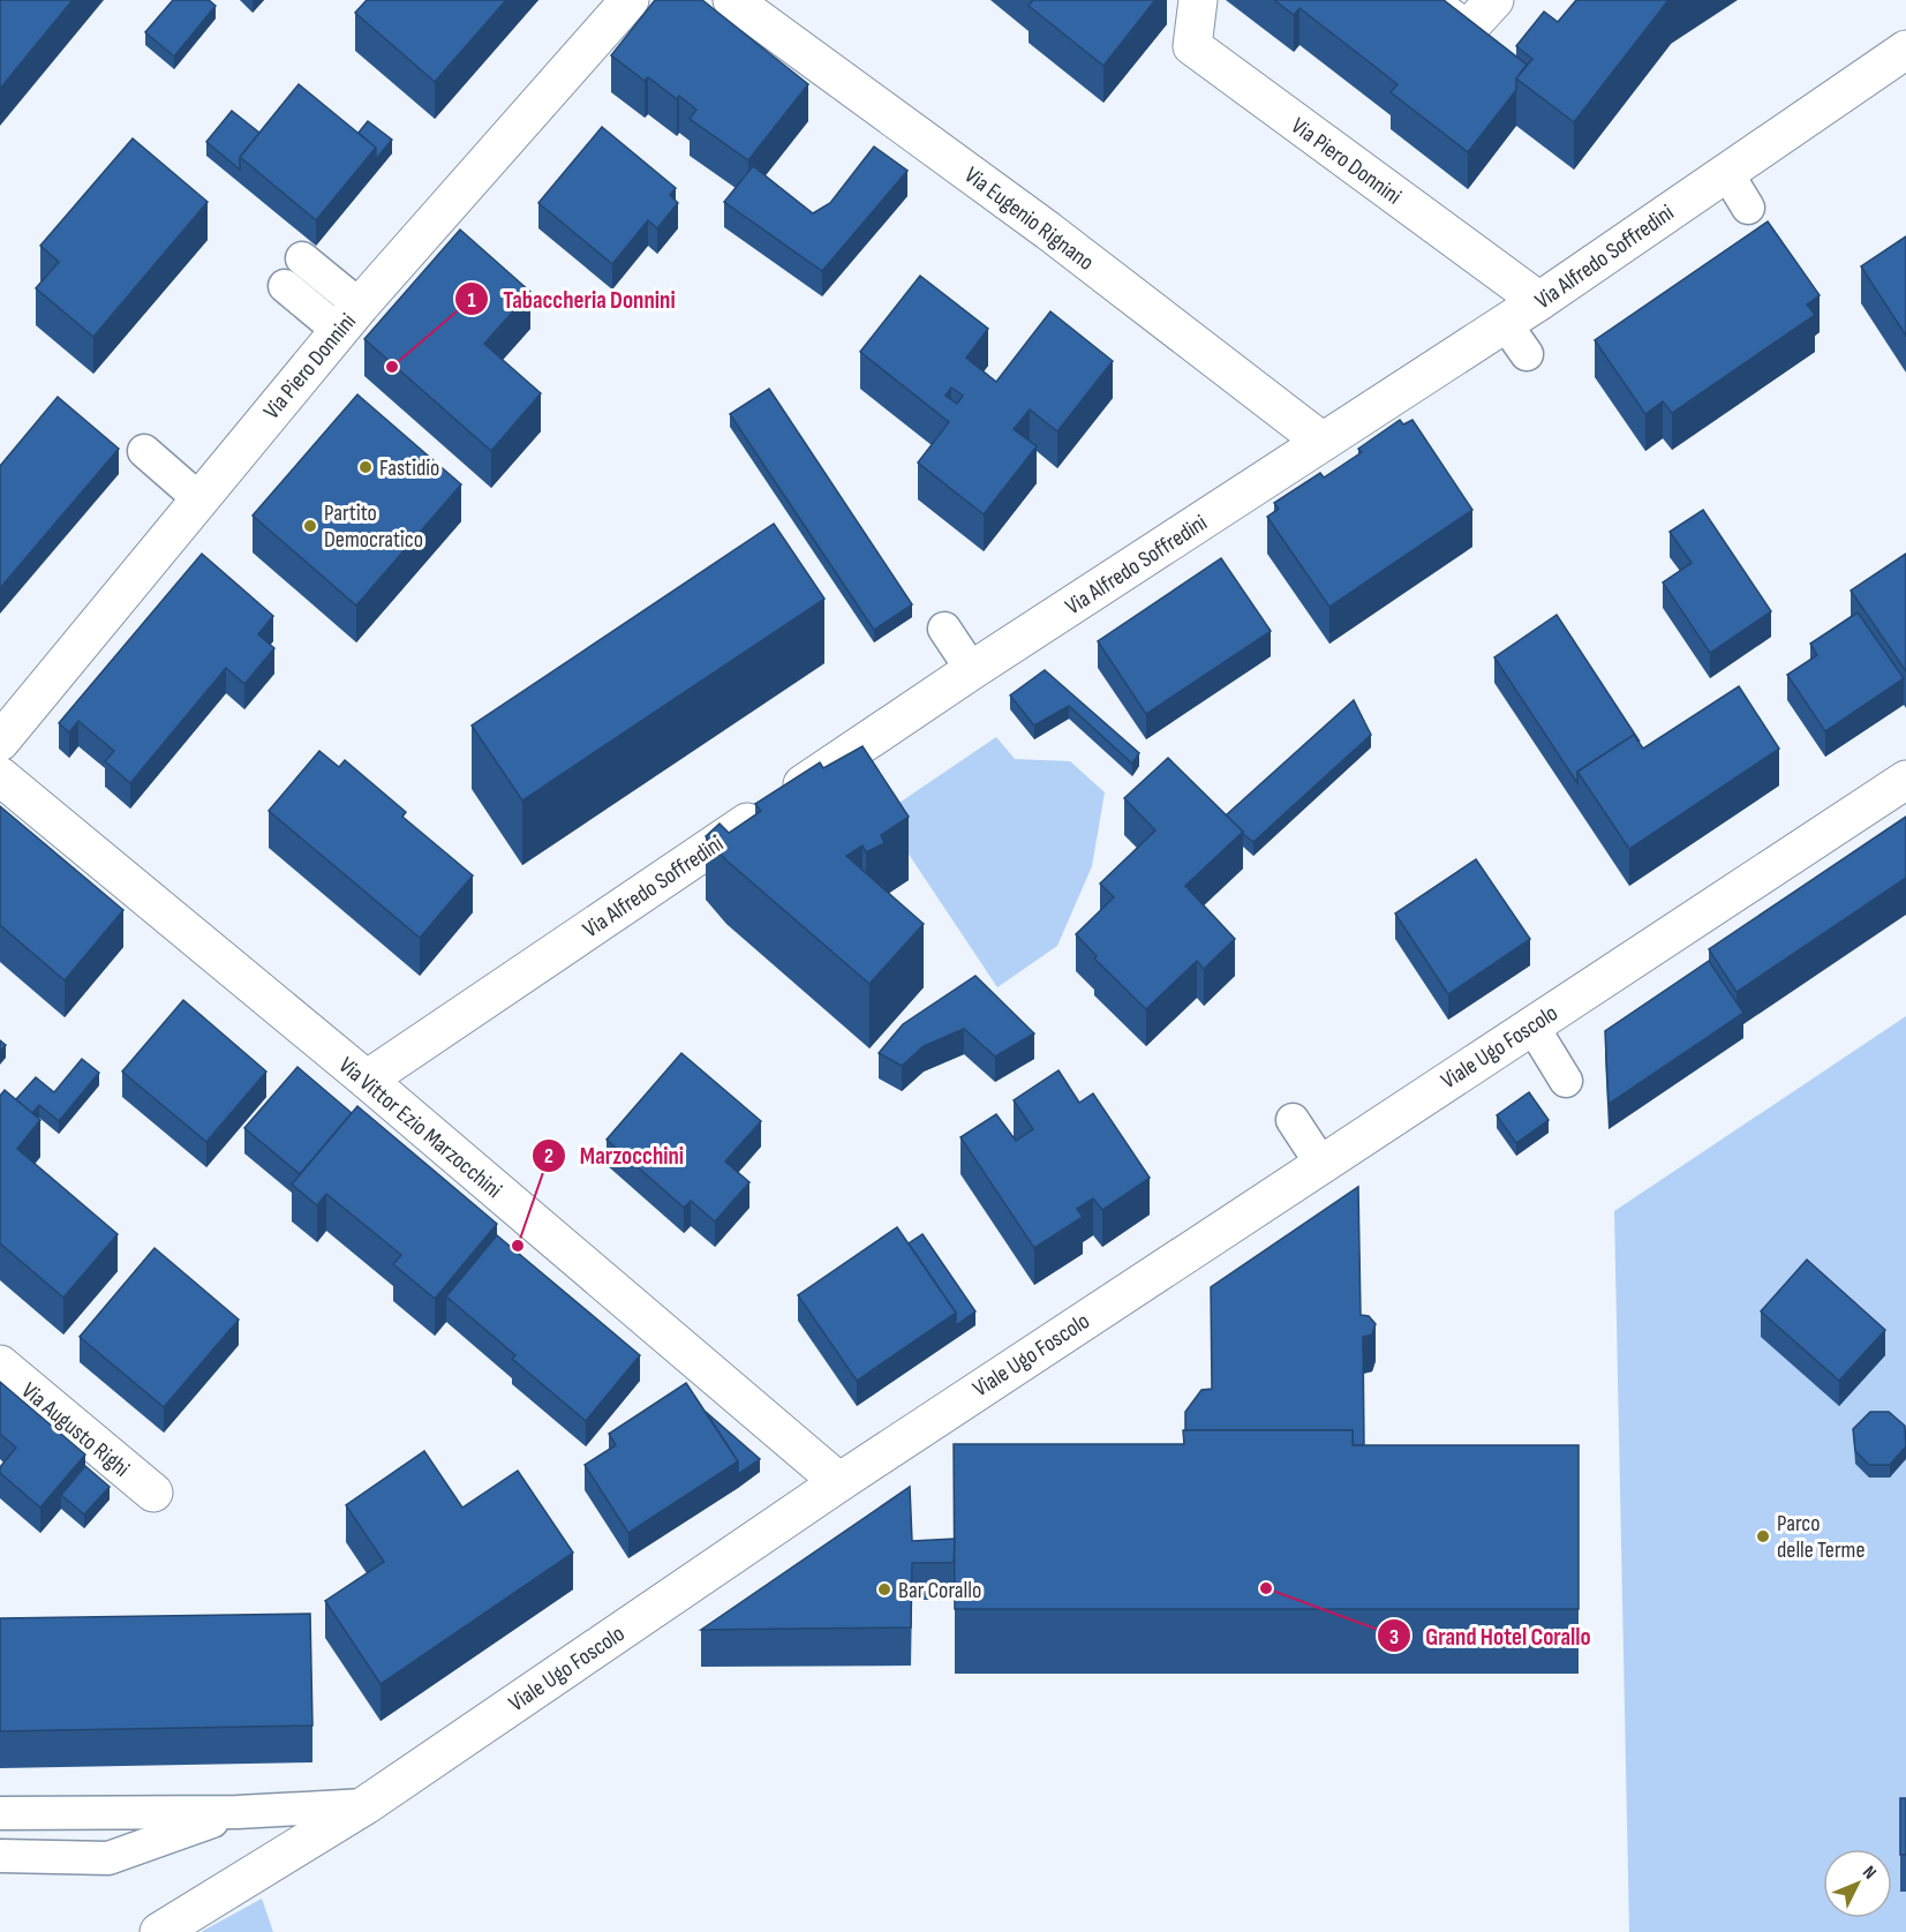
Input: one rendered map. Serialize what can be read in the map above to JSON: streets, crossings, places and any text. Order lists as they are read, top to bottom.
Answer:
{
  "streets": {
    "street": [
      "Via Piero Donnini",
      "Via Eugenio Rignano",
      "Via Alfredo Soffredini",
      "Viale Ugo Foscolo",
      "Via Vittor Ezio Marzocchini",
      "Via Augusto Righi"
    ]
  },
  "crossings": [
    ["Via Piero Donnini", "Via Alfredo Soffredini"],
    ["Via Eugenio Rignano", "Via Alfredo Soffredini"],
    ["Via Alfredo Soffredini", "Via Vittor Ezio Marzocchini"],
    ["Viale Ugo Foscolo", "Via Vittor Ezio Marzocchini"]
  ],
  "places": [
    "Tabaccheria Donnini",
    "Fastidio",
    "Partito Democratico",
    "Marzocchini",
    "Parco delle Terme",
    "Grand Hotel Corallo",
    "Bar Corallo"
  ],
  "north": "top right"
}
